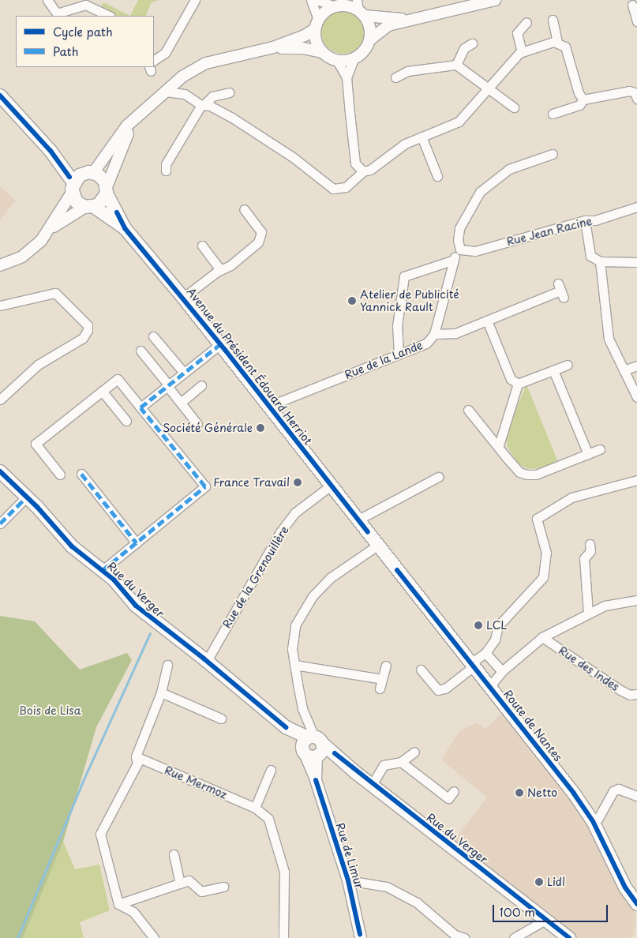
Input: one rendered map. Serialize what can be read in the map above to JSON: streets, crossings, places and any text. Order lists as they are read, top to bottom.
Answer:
{
  "streets": {
    "main road": ["Avenue du Président Édouard Herriot", "Rue du Verger", "Route de Nantes"],
    "street": [
      "Rue Jean Racine",
      "Rue de la Lande",
      "Rue de la Grenouillère",
      "Rue des Indes",
      "Rue Mermoz",
      "Rue de Limur"
    ]
  },
  "crossings": [
    ["Rue de la Lande", "Avenue du Président Édouard Herriot"],
    ["Avenue du Président Édouard Herriot", "Rue de la Grenouillère"],
    ["Avenue du Président Édouard Herriot", "Route de Nantes"],
    ["Rue de la Grenouillère", "Rue du Verger"],
    ["Rue du Verger", "Rue de Limur"]
  ],
  "parks": ["Bois de Lisa"],
  "places": [
    "Atelier de Publicité Yannick Rault",
    "Société Générale",
    "France Travail",
    "LCL",
    "Netto",
    "Lidl"
  ],
  "legend": ["Cycle path", "Path"],
  "scale_bar": "100 m"
}
